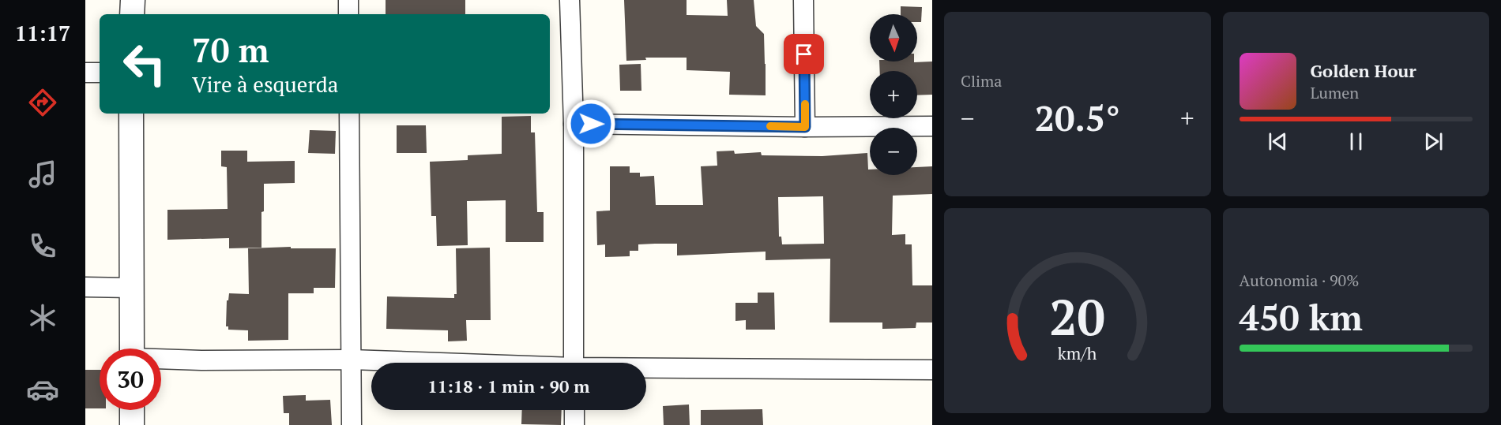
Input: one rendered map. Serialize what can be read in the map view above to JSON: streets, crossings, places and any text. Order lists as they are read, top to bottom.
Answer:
{
  "north": "bottom",
  "page": {
    "tabs": "11:17",
    "tile": [
      "Clima",
      ["Autonomia · 90%", "450 km"]
    ],
    "map_buttons": ["+", "−"],
    "turn": ["70 m", "Vire à esquerda"],
    "song": ["Golden Hour", "Lumen"],
    "heat": ["−", "20.5°", "+"],
    "limit": "30",
    "trip": "11:18 · 1 min · 90 m",
    "gauge": ["20", "km/h"]
  }
}
